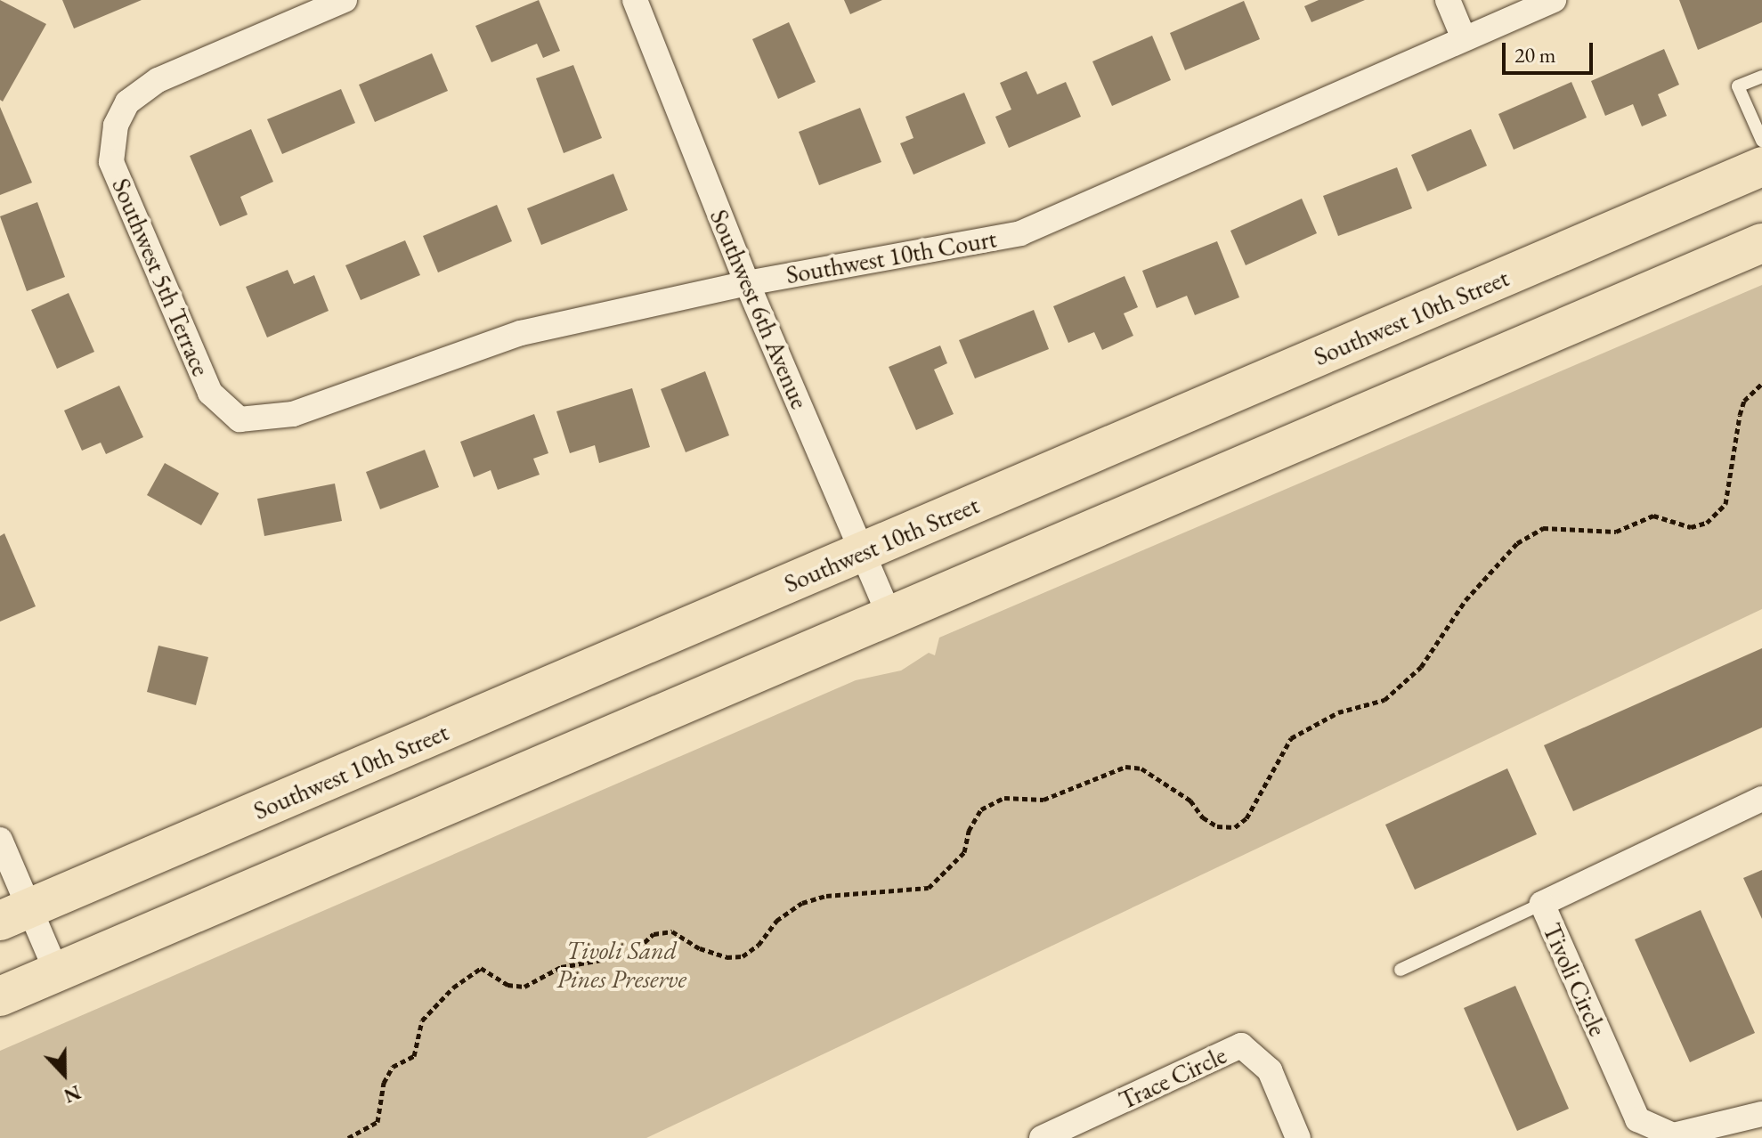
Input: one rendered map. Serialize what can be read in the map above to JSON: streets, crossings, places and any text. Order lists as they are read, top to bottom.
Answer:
{
  "streets": {
    "main road": ["Southwest 10th Street"],
    "street": [
      "Southwest 10th Court",
      "Southwest 5th Terrace",
      "Southwest 6th Avenue",
      "Tivoli Circle",
      "Trace Circle"
    ]
  },
  "crossings": [
    ["Southwest 10th Court", "Southwest 5th Terrace"],
    ["Southwest 10th Court", "Southwest 6th Avenue"],
    ["Southwest 6th Avenue", "Southwest 10th Street"]
  ],
  "parks": ["Tivoli Sand Pines Preserve"],
  "scale_bar": "20 m",
  "north": "bottom"
}
